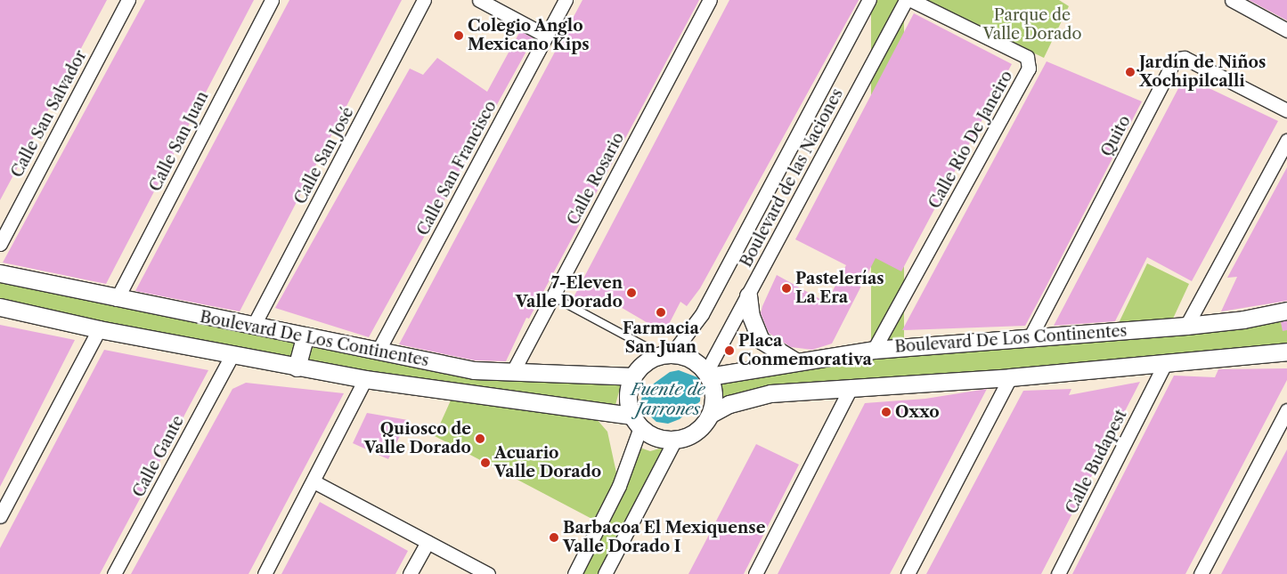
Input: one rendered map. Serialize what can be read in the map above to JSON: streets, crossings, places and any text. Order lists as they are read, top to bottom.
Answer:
{
  "streets": {
    "street": [
      "Calle San Salvador",
      "Quito",
      "Calle Río De Janeiro",
      "Calle San Juan",
      "Calle San José",
      "Calle San Francisco",
      "Boulevard de las Naciones",
      "Calle Rosario",
      "Boulevard De Los Continentes",
      "Calle Gante",
      "Calle Budapest"
    ]
  },
  "crossings": [
    ["Quito", "Boulevard De Los Continentes"],
    ["Calle Río De Janeiro", "Boulevard De Los Continentes"],
    ["Calle San Juan", "Boulevard De Los Continentes"],
    ["Calle San José", "Boulevard De Los Continentes"],
    ["Calle San Francisco", "Boulevard De Los Continentes"],
    ["Boulevard de las Naciones", "Boulevard De Los Continentes"],
    ["Calle Rosario", "Boulevard De Los Continentes"],
    ["Boulevard De Los Continentes", "Calle Gante"]
  ],
  "water": ["Fuente de Jarrones"],
  "parks": ["Parque de Valle Dorado"],
  "places": [
    "Colegio Anglo Mexicano Kips",
    "Jardín de Niños Xochipilcalli",
    "Pastelerías La Era",
    "7-Eleven Valle Dorado",
    "Farmacia San Juan",
    "Placa Conmemorativa",
    "Oxxo",
    "Quiosco de Valle Dorado",
    "Acuario Valle Dorado",
    "Barbacoa El Mexiquense Valle Dorado I"
  ]
}
